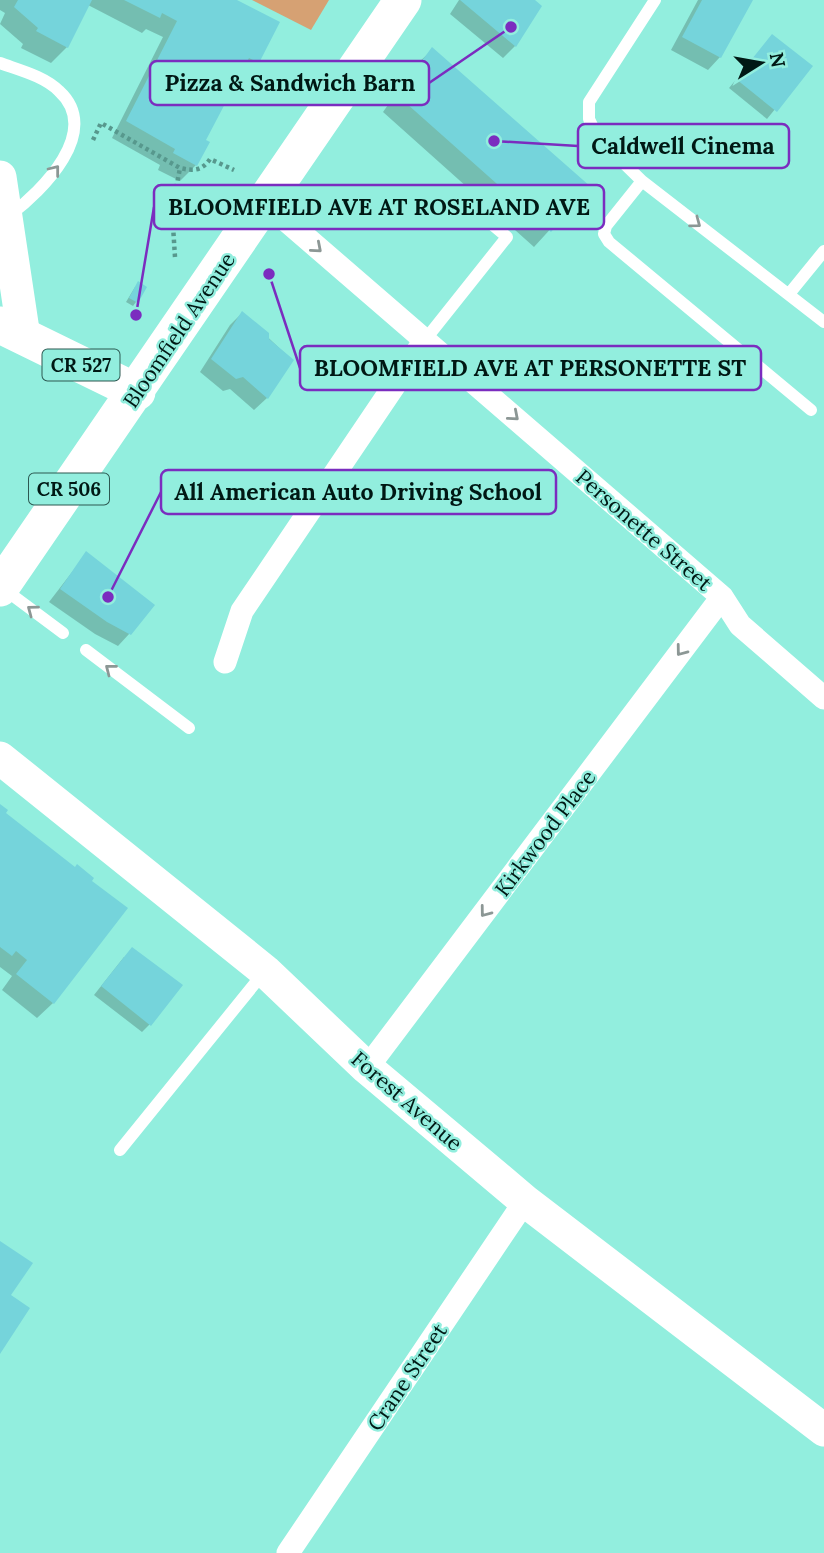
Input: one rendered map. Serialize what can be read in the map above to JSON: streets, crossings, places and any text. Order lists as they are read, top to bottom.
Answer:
{
  "streets": {
    "main road": ["Bloomfield Avenue", "CR 527", "CR 506"],
    "street": [
      "Personette Street",
      "Kirkwood Place",
      "Forest Avenue",
      "Crane Street"
    ]
  },
  "crossings": [
    ["Bloomfield Avenue", "CR 527"],
    ["Bloomfield Avenue", "Personette Street"],
    ["Personette Street", "Kirkwood Place"],
    ["Kirkwood Place", "Forest Avenue"],
    ["Forest Avenue", "Crane Street"]
  ],
  "one_way": ["Personette Street", "Kirkwood Place"],
  "places": [
    "Pizza & Sandwich Barn",
    "Caldwell Cinema",
    "BLOOMFIELD AVE AT PERSONETTE ST",
    "BLOOMFIELD AVE AT ROSELAND AVE",
    "All American Auto Driving School"
  ],
  "north": "right"
}
